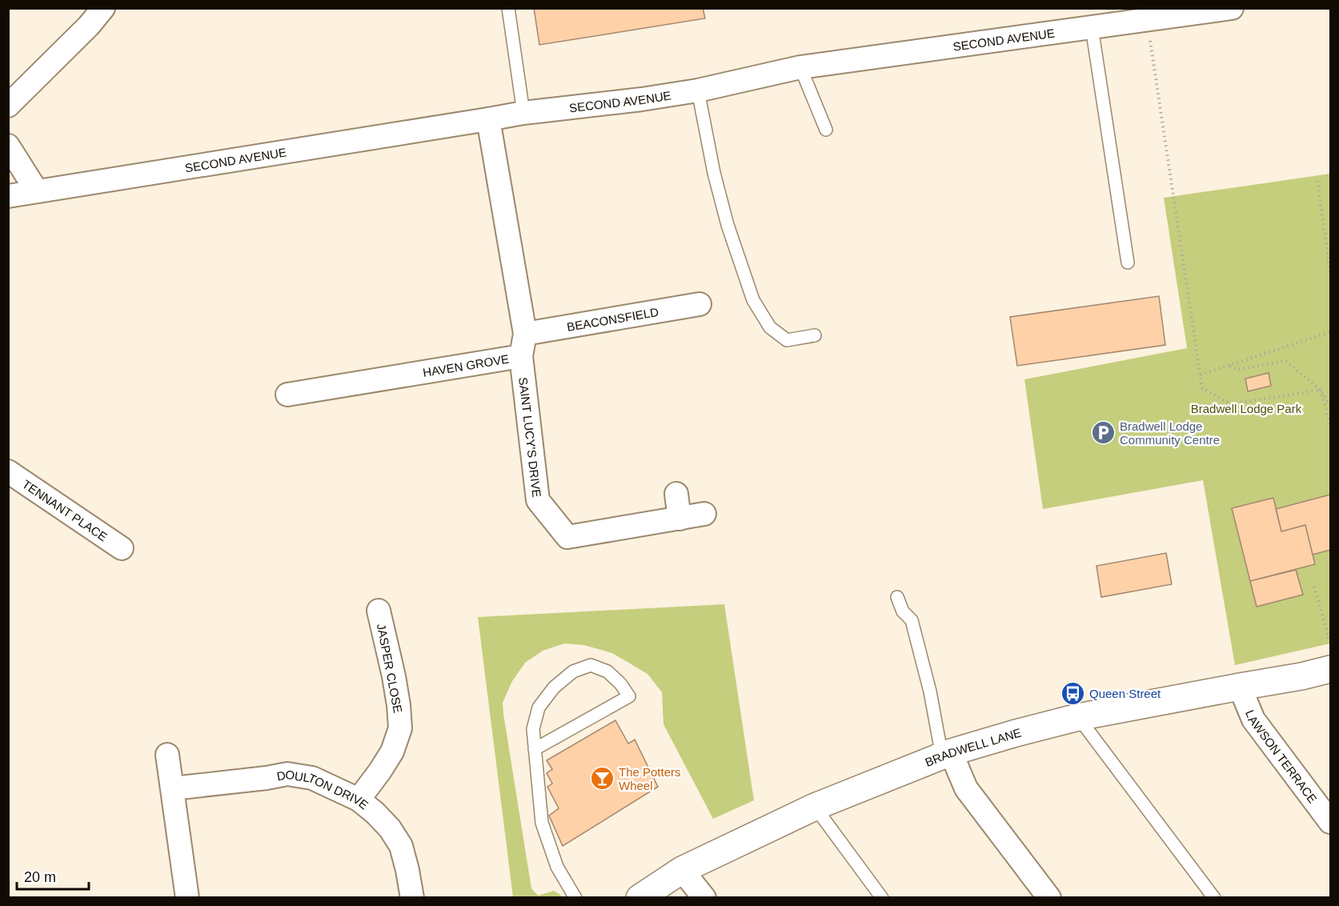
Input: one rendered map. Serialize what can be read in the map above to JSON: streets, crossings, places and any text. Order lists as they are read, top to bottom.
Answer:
{
  "streets": {
    "street": [
      "SECOND AVENUE",
      "BEACONSFIELD",
      "HAVEN GROVE",
      "SAINT LUCY'S DRIVE",
      "TENNANT PLACE",
      "JASPER CLOSE",
      "BRADWELL LANE",
      "LAWSON TERRACE",
      "DOULTON DRIVE"
    ]
  },
  "crossings": [
    ["SECOND AVENUE", "HAVEN GROVE"],
    ["BEACONSFIELD", "HAVEN GROVE"],
    ["HAVEN GROVE", "SAINT LUCY'S DRIVE"],
    ["JASPER CLOSE", "DOULTON DRIVE"],
    ["BRADWELL LANE", "LAWSON TERRACE"]
  ],
  "parks": ["Bradwell Lodge Park"],
  "places": {
    "parking": ["Bradwell Lodge Community Centre"],
    "bus stop": ["Queen Street"],
    "bar": ["The Potters Wheel"]
  },
  "scale_bar": "20 m"
}
